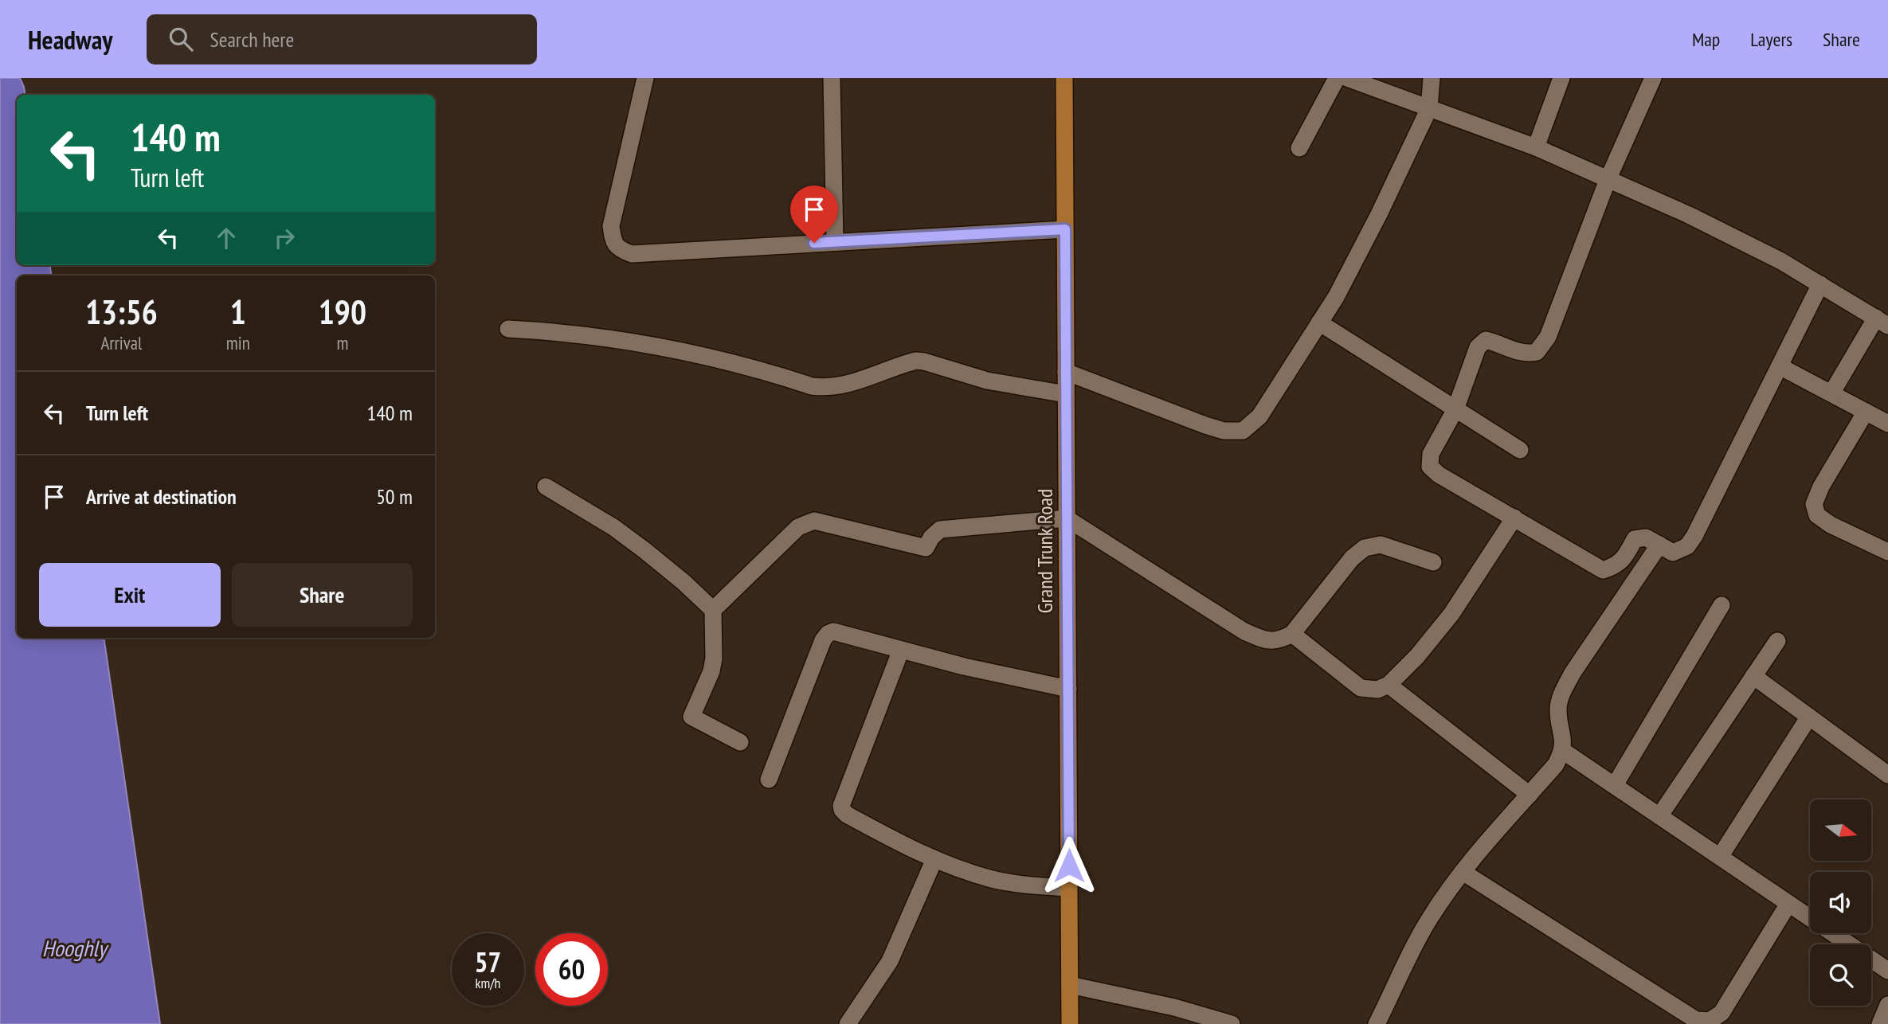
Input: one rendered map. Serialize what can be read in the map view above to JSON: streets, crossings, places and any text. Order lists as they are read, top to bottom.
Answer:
{
  "streets": {
    "main road": ["Grand Trunk Road"]
  },
  "water": ["Hooghly"],
  "north": "right",
  "page": {
    "header": "Headway",
    "search": "Search here",
    "nav": ["Map", "Layers", "Share"],
    "turn": ["140 m", "Turn left"],
    "eta": [
      "13:56",
      "Arrival",
      "1",
      "min",
      "190",
      "m"
    ],
    "list": [
      {
        "name": "Turn left",
        "value": "140 m"
      },
      {
        "name": "Arrive at destination",
        "value": "50 m"
      }
    ],
    "buttons": ["Exit", "Share"],
    "speed": "57 km/h",
    "limit": "60"
  }
}
